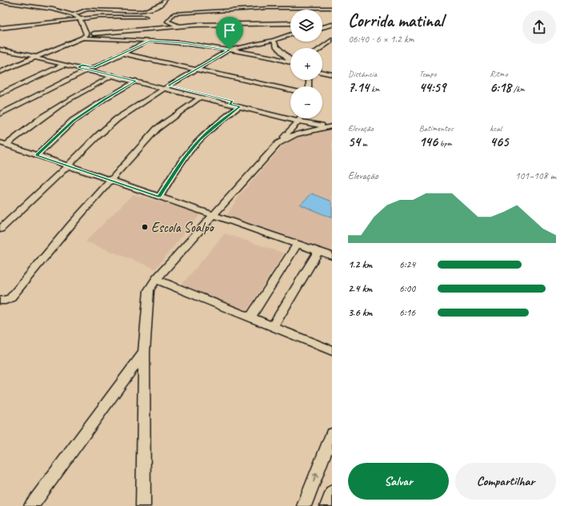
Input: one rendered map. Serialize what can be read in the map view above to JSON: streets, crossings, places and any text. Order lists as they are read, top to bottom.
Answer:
{
  "places": ["Escola Soalpo"],
  "page": {
    "heading": ["Corrida matinal", "06:40 · 6 × 1.2 km"],
    "map_buttons": ["+", "−"],
    "stats": [
      ["Distância", "7.14 km"],
      ["Tempo", "44:59"],
      ["Ritmo", "6:18 /km"],
      ["Elevação", "54 m"],
      ["Batimentos", "146 bpm"],
      ["kcal", "465"]
    ],
    "chart": ["Elevação", "101–108 m"],
    "list": [
      {
        "name": "1.2 km",
        "note": "6:24"
      },
      {
        "name": "2.4 km",
        "note": "6:00"
      },
      {
        "name": "3.6 km",
        "note": "6:16"
      }
    ],
    "buttons": ["Salvar", "Compartilhar"]
  }
}
